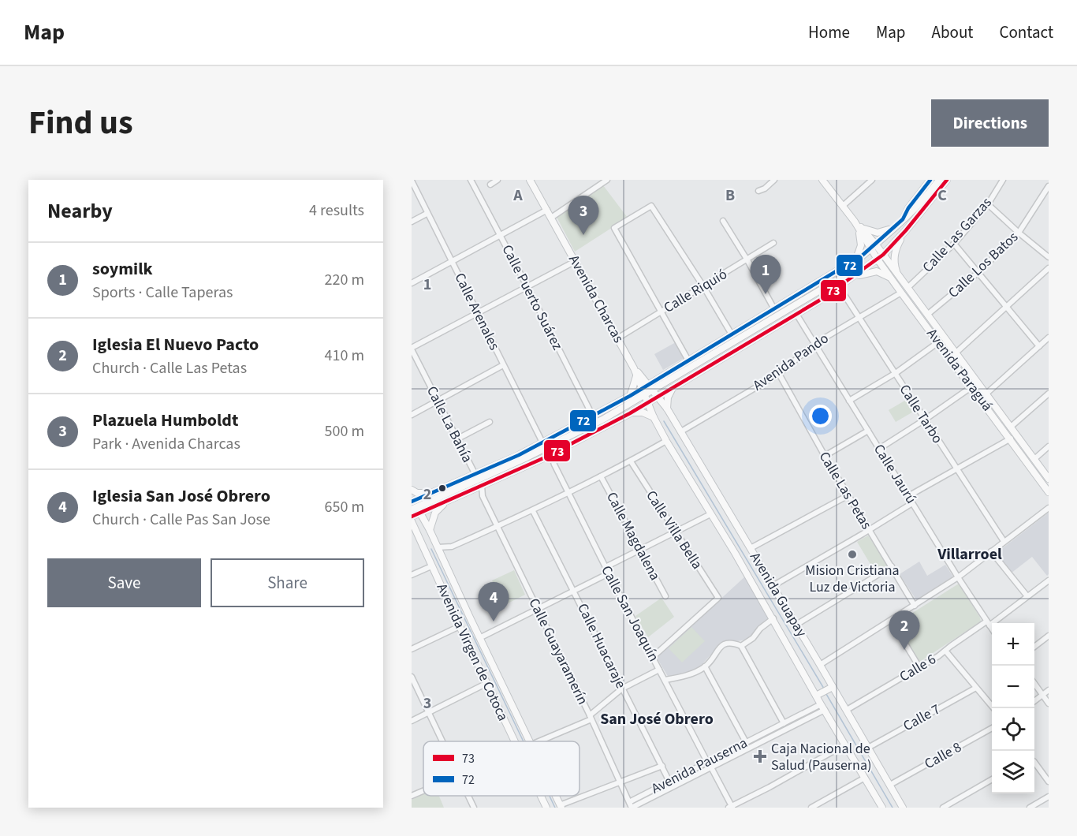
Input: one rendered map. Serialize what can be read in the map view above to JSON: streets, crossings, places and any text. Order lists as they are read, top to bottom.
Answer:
{
  "streets": {
    "main road": [
      "Avenida Charcas",
      "Avenida Paraguá",
      "Avenida Guapay",
      "Avenida Virgen de Cotoca"
    ],
    "street": [
      "Calle Las Garzas",
      "Calle Los Batos",
      "Calle Riquió",
      "Calle Puerto Suárez",
      "Calle Arenales",
      "Avenida Pando",
      "Calle Tarbo",
      "Calle La Bahía",
      "Calle Jaurú",
      "Calle Las Petas",
      "Calle Villa Bella",
      "Calle Magdalena",
      "Calle San Joaquín",
      "Calle Huacaraje",
      "Calle Guayaramerín",
      "Calle 6",
      "Calle 7",
      "Calle 8",
      "Avenida Pauserna"
    ]
  },
  "crossings": [
    ["Calle Las Garzas", "Avenida Paraguá"],
    ["Calle Los Batos", "Avenida Paraguá"],
    ["Calle Riquió", "Avenida Charcas"],
    ["Avenida Charcas", "Avenida Guapay"],
    ["Avenida Pando", "Avenida Paraguá"],
    ["Avenida Pando", "Calle Tarbo"],
    ["Avenida Pando", "Calle Jaurú"],
    ["Avenida Pando", "Calle Las Petas"],
    ["Avenida Pando", "Avenida Guapay"],
    ["Calle Jaurú", "Calle 6"],
    ["Calle Villa Bella", "Calle San Joaquín"],
    ["Avenida Guapay", "Calle 6"],
    ["Avenida Guapay", "Calle 7"],
    ["Avenida Guapay", "Calle 8"],
    ["Avenida Guapay", "Avenida Pauserna"],
    ["Calle San Joaquín", "Avenida Pauserna"],
    ["Calle Huacaraje", "Avenida Pauserna"],
    ["Calle Guayaramerín", "Avenida Pauserna"]
  ],
  "districts": ["Villarroel", "San José Obrero"],
  "places": {
    "other": ["Mision Cristiana Luz de Victoria"],
    "health": ["Caja Nacional de Salud (Pauserna)"]
  },
  "lines": ["transit line 73", "transit line 72"],
  "legend": ["73", "72"],
  "page": {
    "header": "Map",
    "nav": [
      "Home",
      "Map",
      "About",
      "Contact"
    ],
    "title": "Find us",
    "buttons": [
      "Directions",
      ["Save", "Share"]
    ],
    "heading": ["Nearby", "4 results"],
    "pins": [
      "3",
      "1",
      "4",
      "2"
    ],
    "list": [
      {
        "mark": "1",
        "name": "soymilk",
        "note": "Sports · Calle Taperas",
        "value": "220 m"
      },
      {
        "mark": "2",
        "name": "Iglesia El Nuevo Pacto",
        "note": "Church · Calle Las Petas",
        "value": "410 m"
      },
      {
        "mark": "3",
        "name": "Plazuela Humboldt",
        "note": "Park · Avenida Charcas",
        "value": "500 m"
      },
      {
        "mark": "4",
        "name": "Iglesia San José Obrero",
        "note": "Church · Calle Pas San Jose",
        "value": "650 m"
      }
    ],
    "map_buttons": ["+", "−"]
  },
  "grid": {
    "columns": ["A", "B", "C"],
    "rows": ["1", "2", "3"]
  }
}
